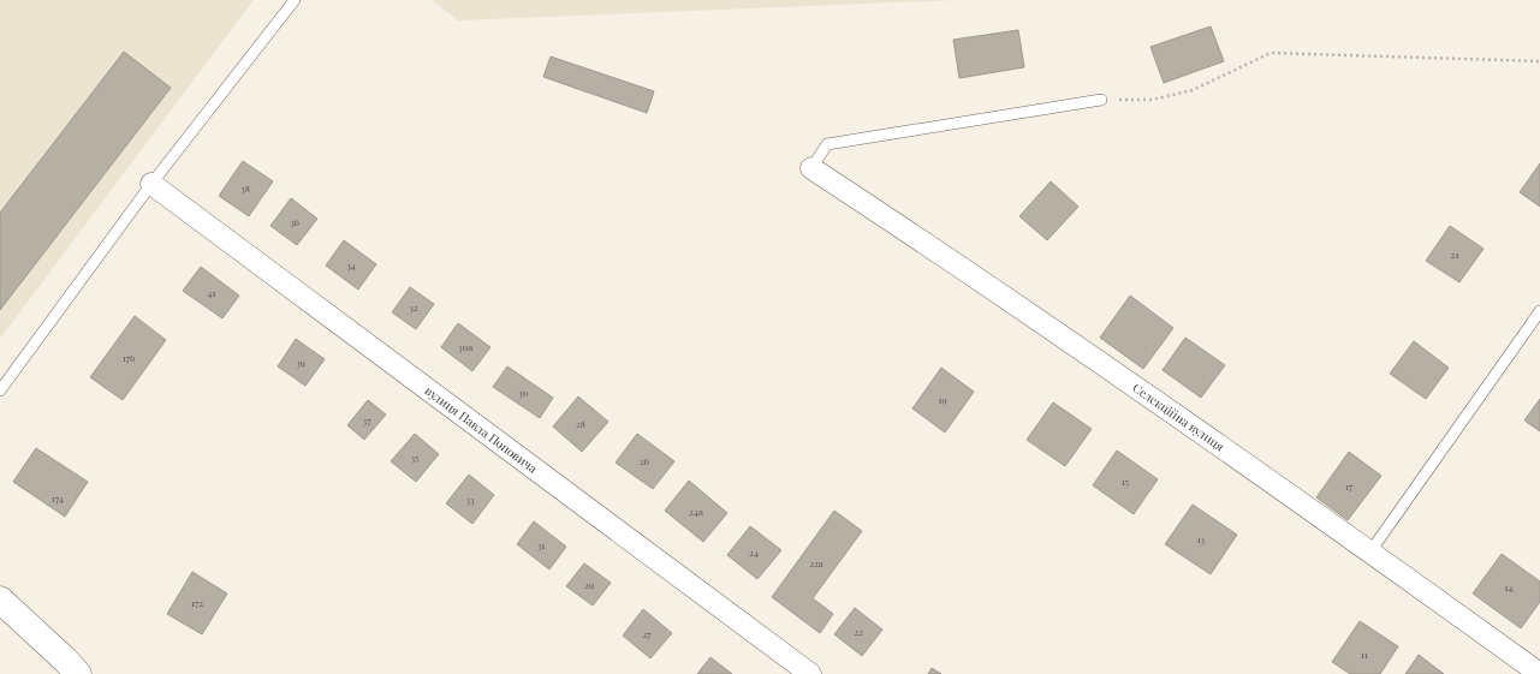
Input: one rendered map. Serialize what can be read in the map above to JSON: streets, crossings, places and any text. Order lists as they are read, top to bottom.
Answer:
{
  "streets": {
    "street": ["Селекційна вулиця", "вулиця Павла Поповича"]
  },
  "house_numbers": [
    "38",
    "36",
    "21",
    "34",
    "41",
    "32",
    "30а",
    "176",
    "39",
    "30",
    "19",
    "37",
    "28",
    "35",
    "26",
    "15",
    "17",
    "174",
    "33",
    "24а",
    "13",
    "31",
    "24",
    "22а",
    "29",
    "14",
    "172",
    "22",
    "27",
    "11"
  ]
}
